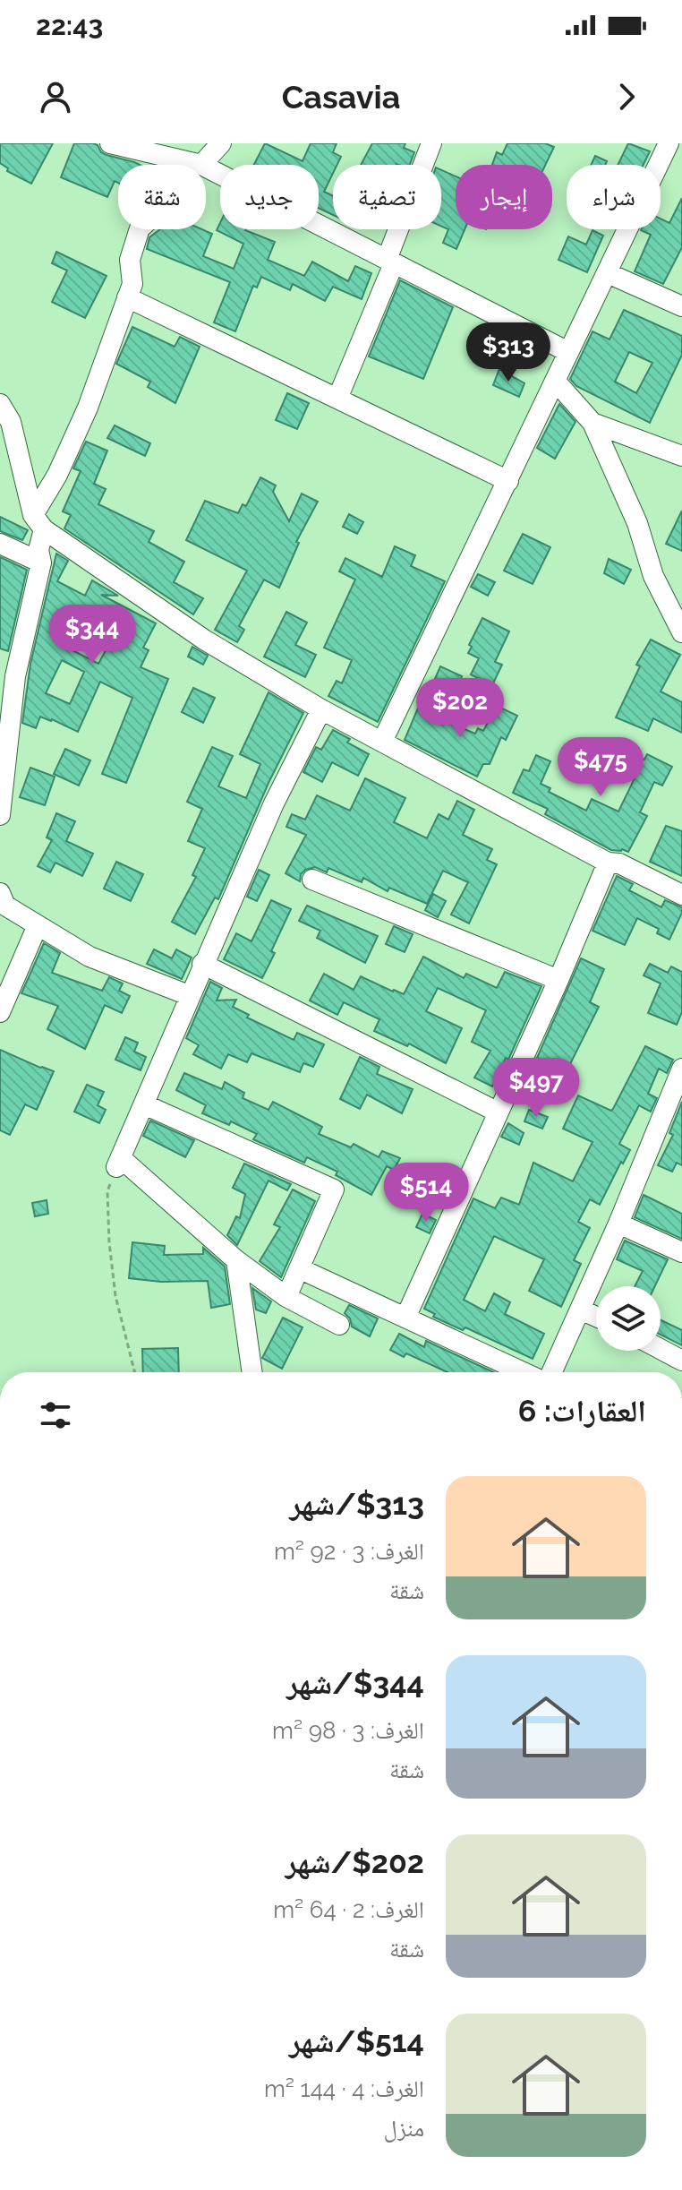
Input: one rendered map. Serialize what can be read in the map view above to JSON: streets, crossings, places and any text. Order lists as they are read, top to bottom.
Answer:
{
  "page": {
    "status": "22:43",
    "header": "Casavia",
    "chip": [
      "شراء",
      "إيجار",
      "تصفية",
      "جديد",
      "شقة"
    ],
    "price": [
      "$313",
      "$344",
      "$202",
      "$475",
      "$497",
      "$514"
    ],
    "heading": "العقارات: 6",
    "list": [
      {
        "name": "$313/شهر",
        "note": "الغرف: 3 · 92 m² · شقة"
      },
      {
        "name": "$344/شهر",
        "note": "الغرف: 3 · 98 m² · شقة"
      },
      {
        "name": "$202/شهر",
        "note": "الغرف: 2 · 64 m² · شقة"
      },
      {
        "name": "$514/شهر",
        "note": "الغرف: 4 · 144 m² · منزل"
      }
    ]
  }
}
